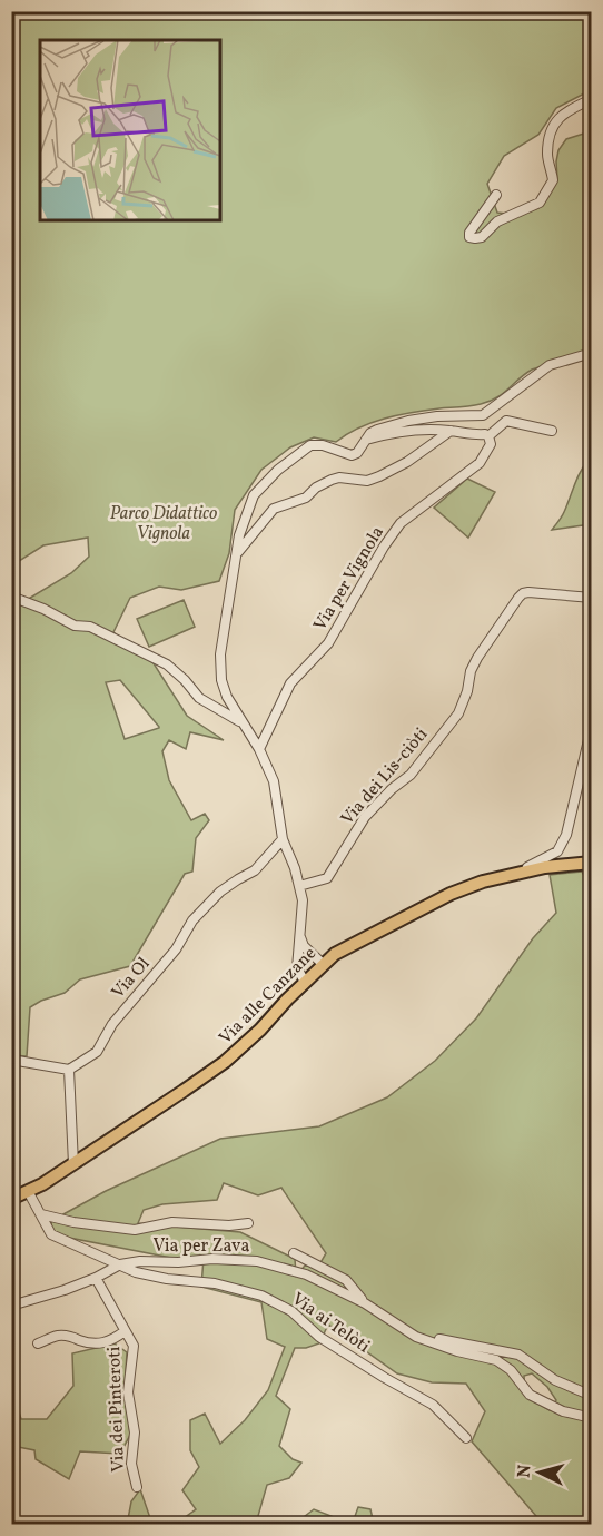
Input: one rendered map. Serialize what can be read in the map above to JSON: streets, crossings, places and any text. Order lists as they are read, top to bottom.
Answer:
{
  "streets": {
    "main road": ["Via alle Canzane"],
    "street": [
      "Via per Vignola",
      "Via dei Lis-ciòti",
      "Via Ol",
      "Via per Zava",
      "Via ai Telòti",
      "Via dei Pinteroti"
    ]
  },
  "crossings": [
    ["Via alle Canzane", "Via ai Telòti"],
    ["Via per Zava", "Via ai Telòti"]
  ],
  "parks": ["Parco Didattico Vignola"],
  "north": "left"
}
